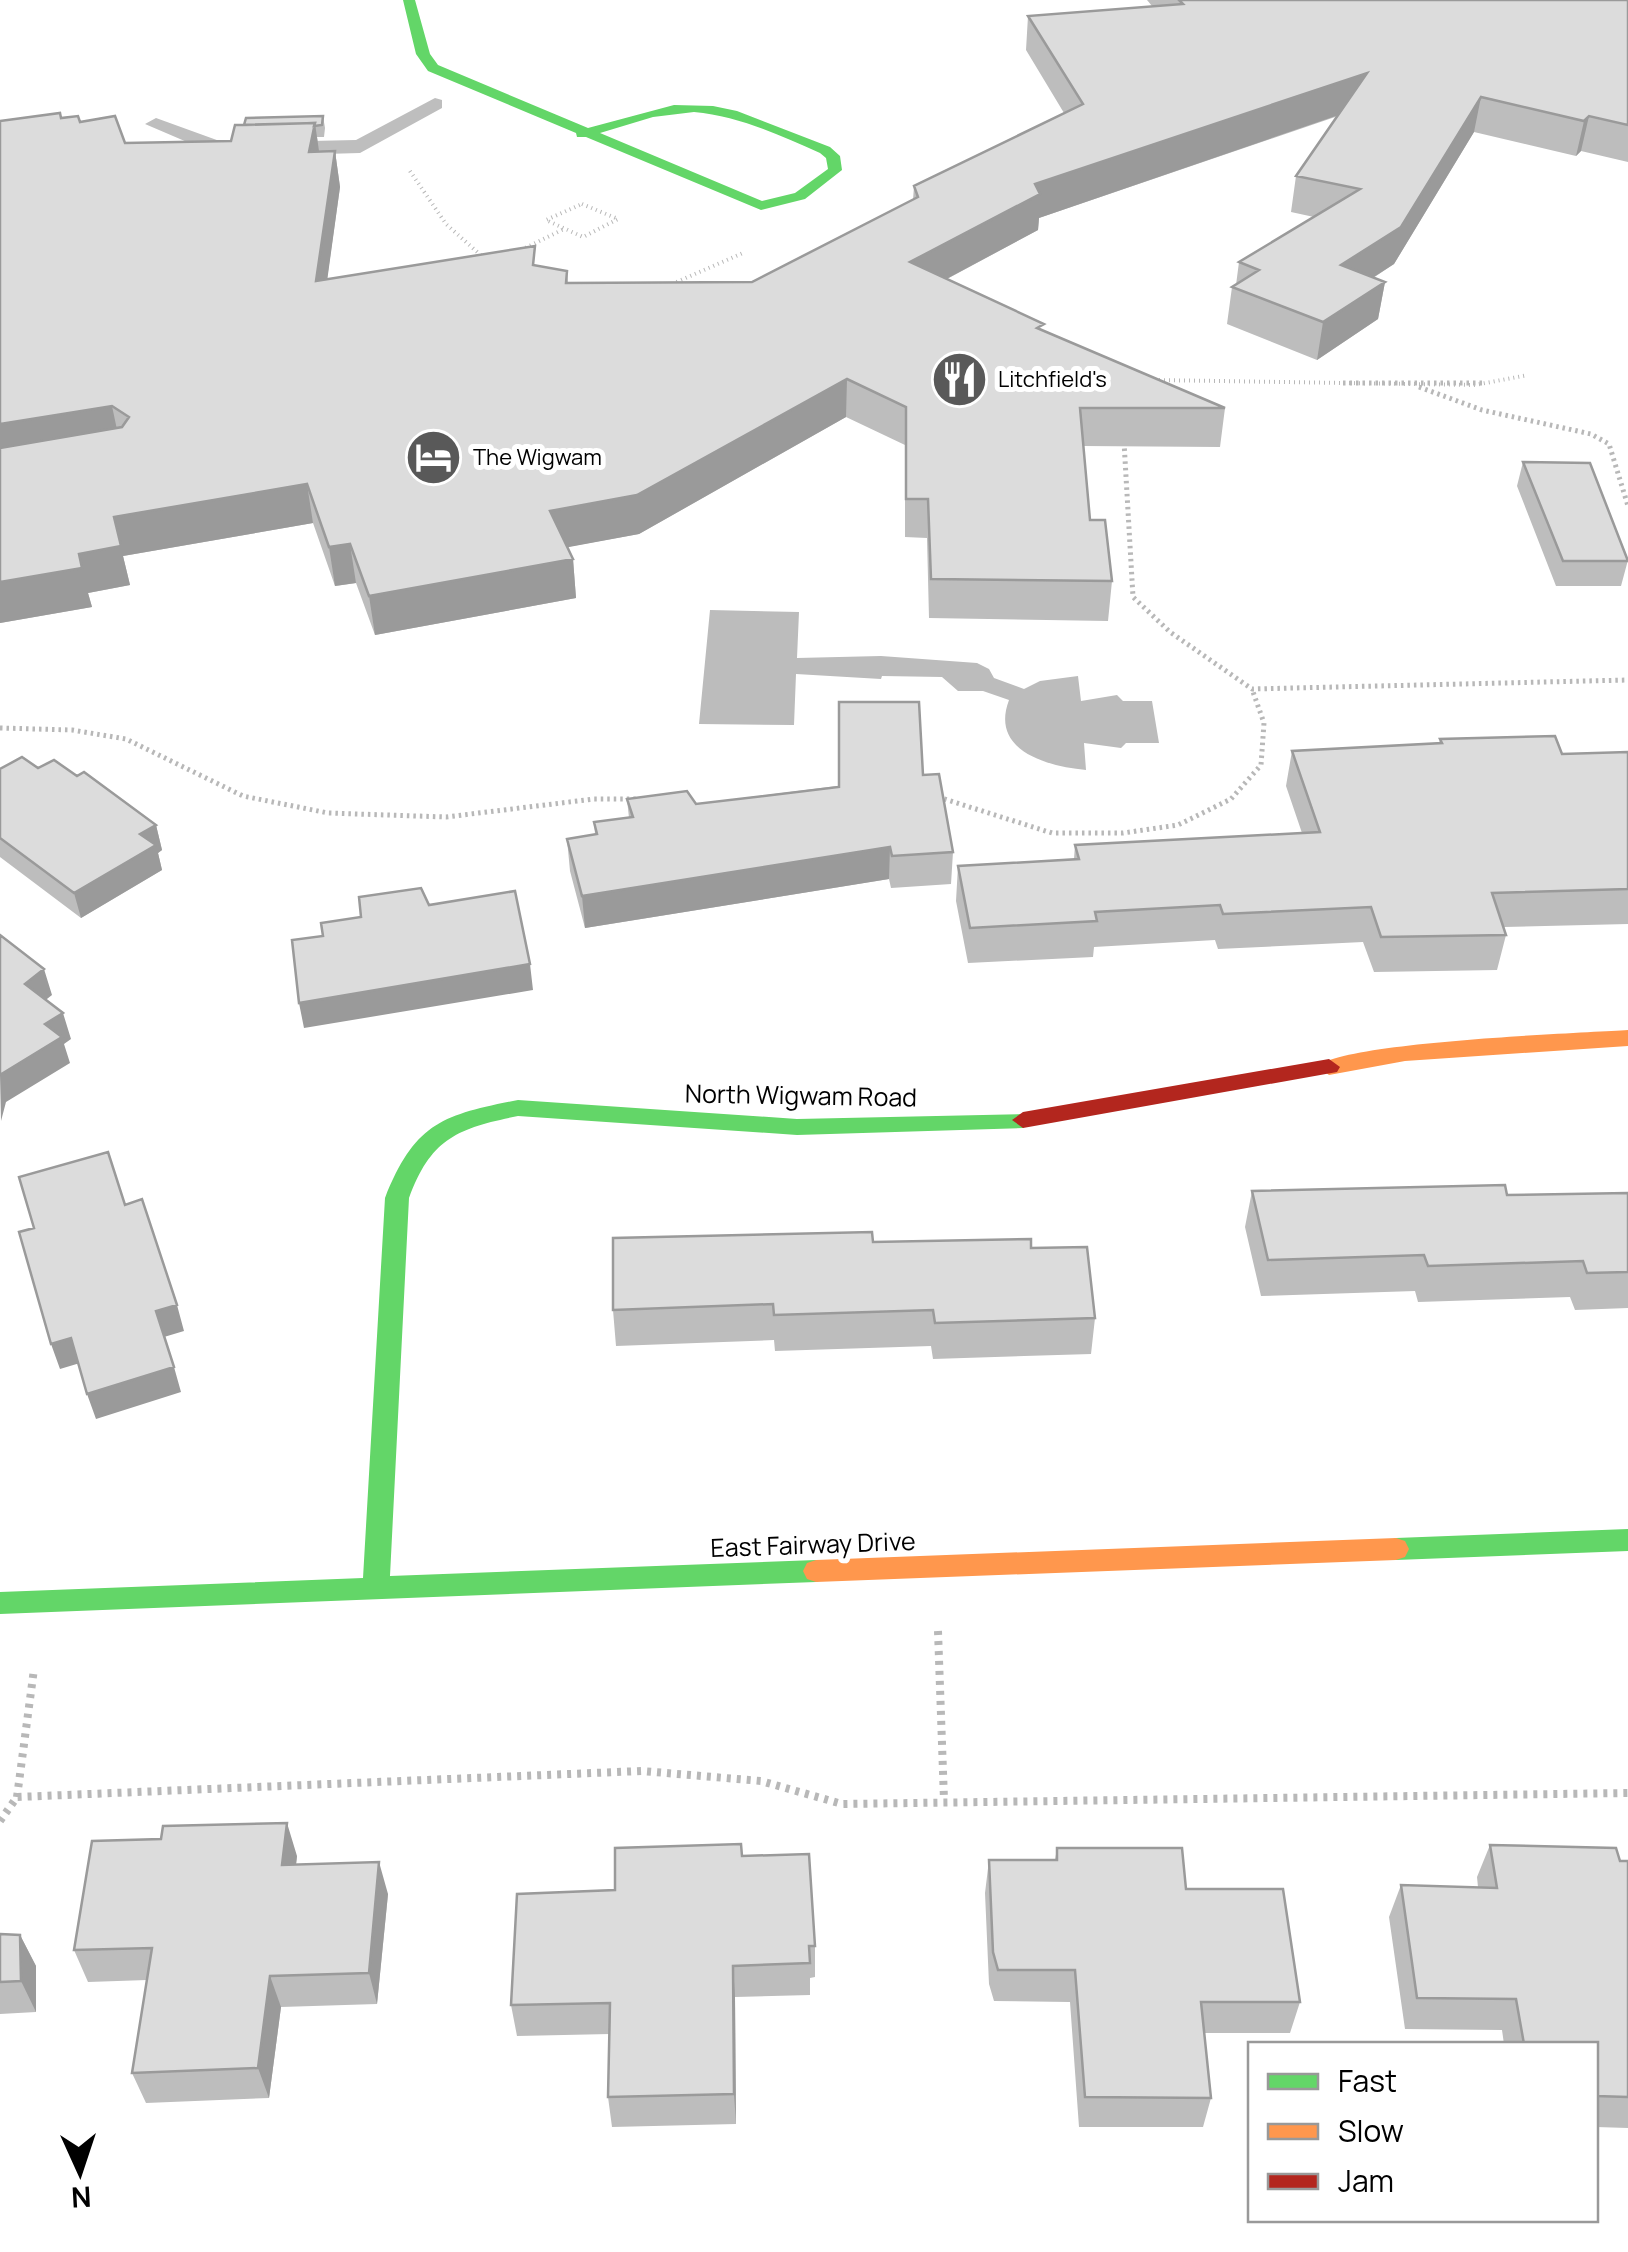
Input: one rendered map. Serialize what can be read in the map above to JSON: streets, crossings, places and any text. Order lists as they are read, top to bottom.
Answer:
{
  "streets": {
    "street": ["North Wigwam Road", "East Fairway Drive"]
  },
  "crossings": [
    ["North Wigwam Road", "East Fairway Drive"]
  ],
  "places": {
    "restaurant": ["Litchfield's"],
    "hotel": ["The Wigwam"]
  },
  "legend": ["Fast", "Slow", "Jam"],
  "north": "bottom"
}
